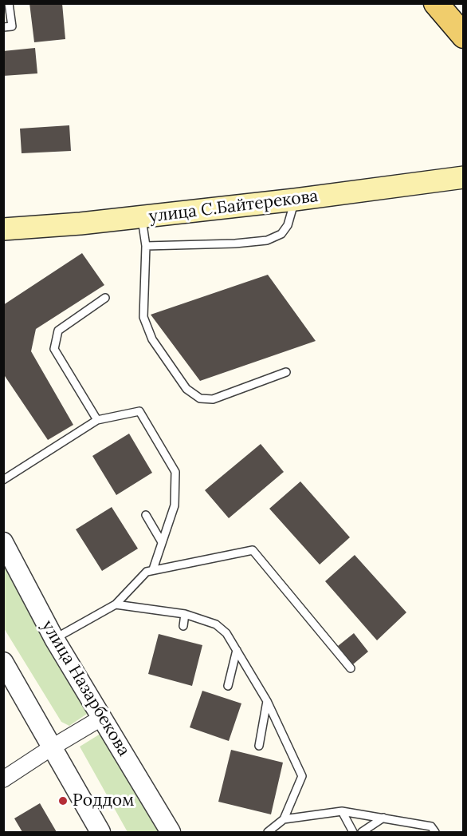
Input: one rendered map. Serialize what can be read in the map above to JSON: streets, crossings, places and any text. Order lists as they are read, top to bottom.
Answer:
{
  "streets": {
    "main road": ["улица С.Байтерекова"],
    "street": ["улица Назарбекова"]
  },
  "places": ["Роддом"]
}
